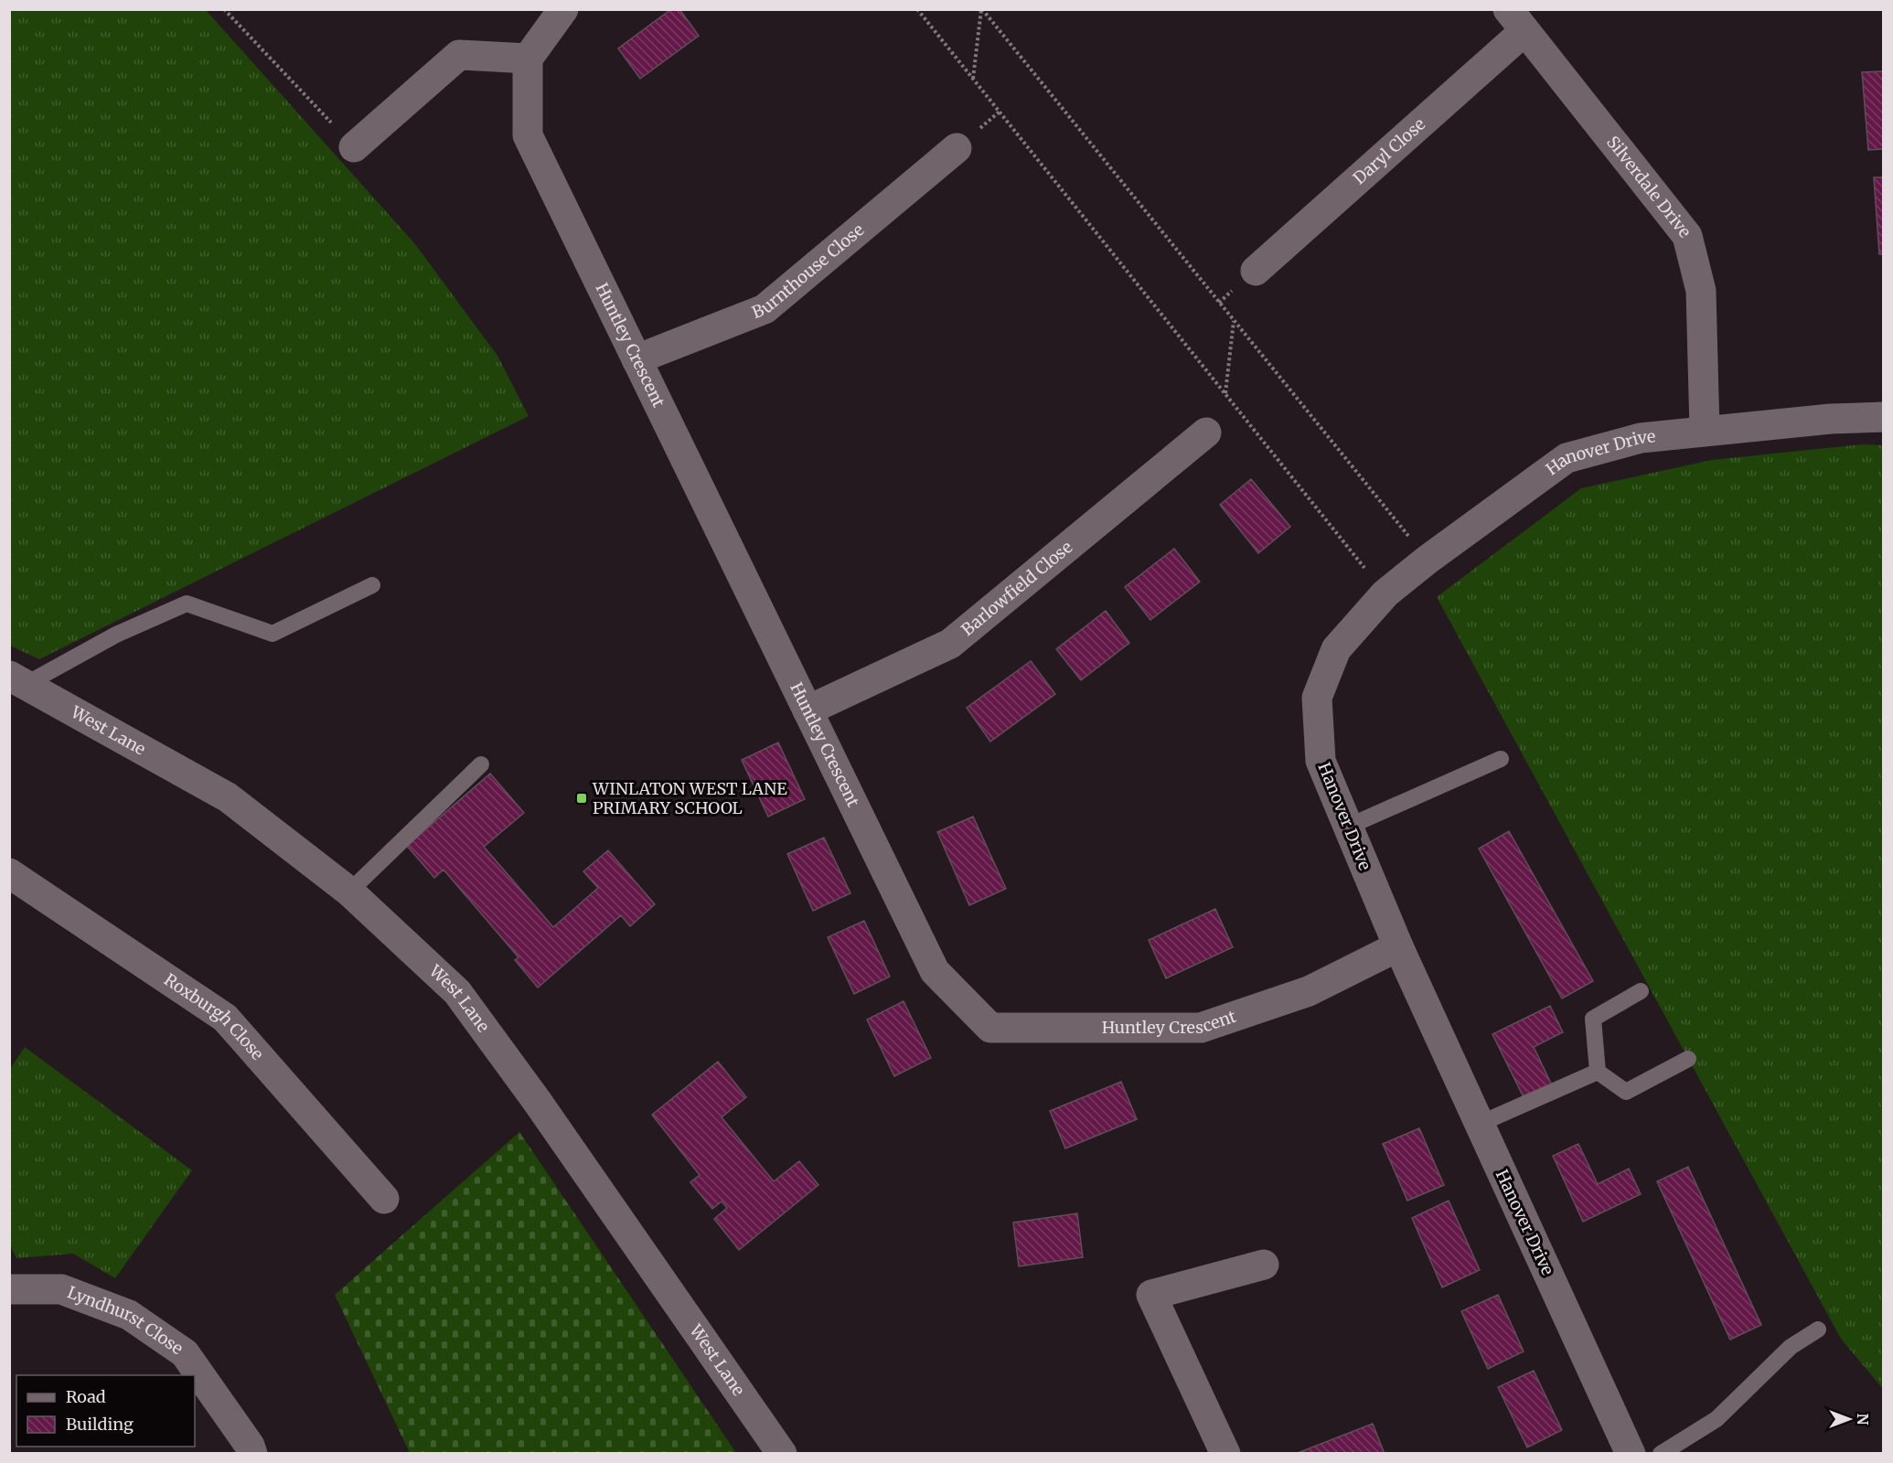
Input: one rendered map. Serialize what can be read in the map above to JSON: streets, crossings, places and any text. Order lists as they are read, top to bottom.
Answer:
{
  "streets": {
    "street": [
      "Daryl Close",
      "Silverdale Drive",
      "Burnthouse Close",
      "Huntley Crescent",
      "Hanover Drive",
      "Barlowfield Close",
      "West Lane",
      "Roxburgh Close",
      "Lyndhurst Close"
    ]
  },
  "crossings": [
    ["Daryl Close", "Silverdale Drive"],
    ["Silverdale Drive", "Hanover Drive"],
    ["Burnthouse Close", "Huntley Crescent"],
    ["Huntley Crescent", "Hanover Drive"],
    ["Huntley Crescent", "Barlowfield Close"]
  ],
  "places": {
    "transit": ["WINLATON WEST LANE PRIMARY SCHOOL"]
  },
  "legend": ["Road", "Building"],
  "north": "right"
}
